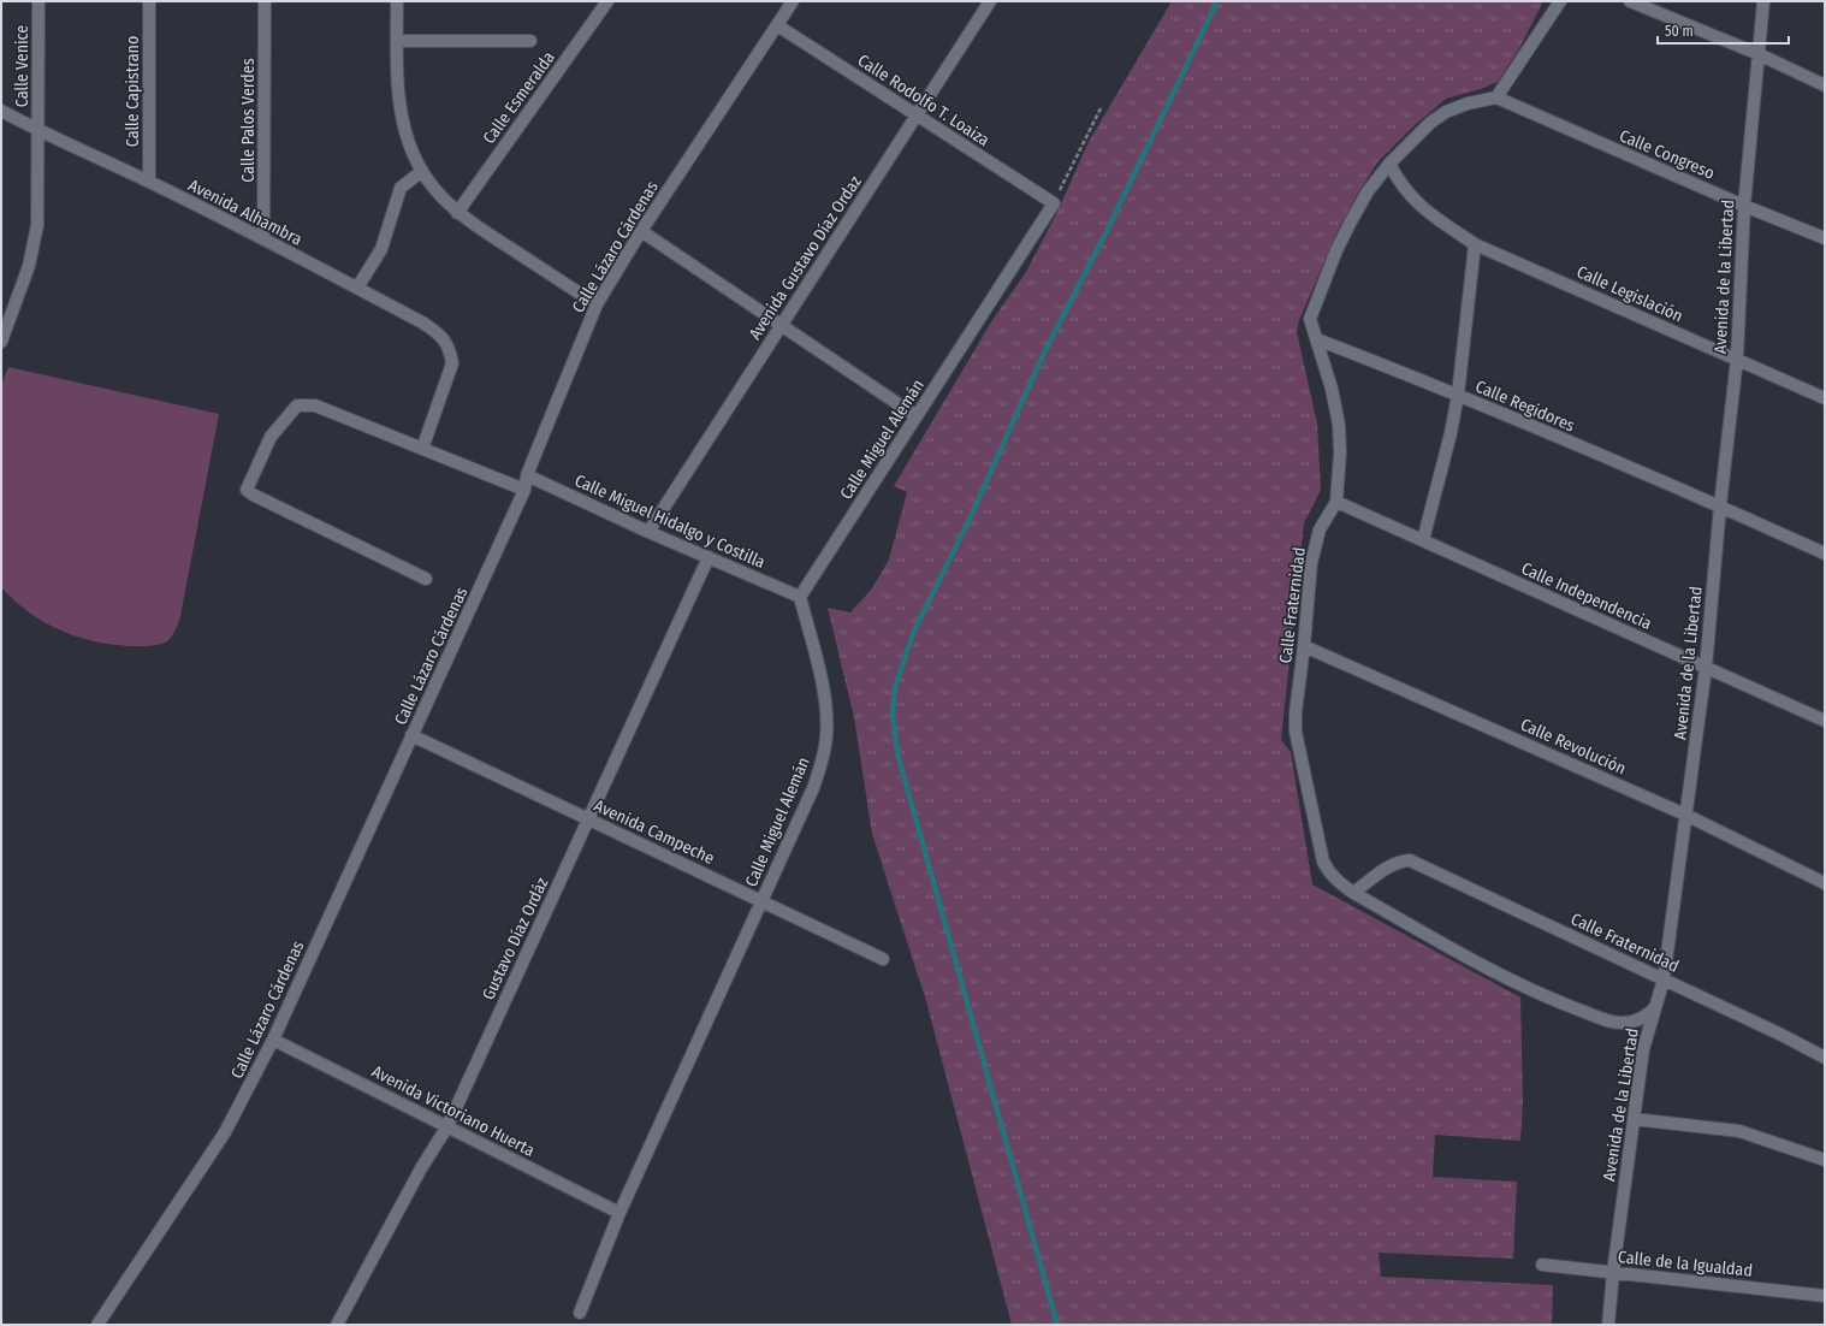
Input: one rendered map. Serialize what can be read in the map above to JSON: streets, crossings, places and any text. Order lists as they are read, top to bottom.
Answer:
{
  "streets": {
    "street": [
      "Calle Venice",
      "Calle Capistrano",
      "Calle Esmeralda",
      "Calle Rodolfo T. Loaiza",
      "Calle Palos Verdes",
      "Calle Congreso",
      "Avenida Alhambra",
      "Calle Lázaro Cárdenas",
      "Avenida Gustavo Díaz Ordaz",
      "Avenida de la Libertad",
      "Calle Legislación",
      "Calle Regidores",
      "Calle Miguel Alemán",
      "Calle Miguel Hidalgo y Costilla",
      "Calle Independencia",
      "Calle Fraternidad",
      "Calle Revolución",
      "Avenida Campeche",
      "Gustavo Díaz Ordáz",
      "Avenida Victoriano Huerta",
      "Calle de la Igualdad"
    ]
  },
  "crossings": [
    ["Calle Venice", "Avenida Alhambra"],
    ["Calle Capistrano", "Avenida Alhambra"],
    ["Calle Rodolfo T. Loaiza", "Calle Lázaro Cárdenas"],
    ["Calle Rodolfo T. Loaiza", "Avenida Gustavo Díaz Ordaz"],
    ["Calle Rodolfo T. Loaiza", "Calle Miguel Alemán"],
    ["Calle Palos Verdes", "Avenida Alhambra"],
    ["Calle Congreso", "Avenida de la Libertad"],
    ["Calle Congreso", "Calle Fraternidad"],
    ["Calle Lázaro Cárdenas", "Calle Miguel Hidalgo y Costilla"],
    ["Calle Lázaro Cárdenas", "Avenida Campeche"],
    ["Calle Lázaro Cárdenas", "Avenida Victoriano Huerta"],
    ["Avenida Gustavo Díaz Ordaz", "Calle Miguel Hidalgo y Costilla"],
    ["Avenida de la Libertad", "Calle Legislación"],
    ["Avenida de la Libertad", "Calle Regidores"],
    ["Avenida de la Libertad", "Calle Independencia"],
    ["Avenida de la Libertad", "Calle Fraternidad"],
    ["Avenida de la Libertad", "Calle Revolución"],
    ["Avenida de la Libertad", "Calle de la Igualdad"],
    ["Calle Legislación", "Calle Fraternidad"],
    ["Calle Regidores", "Calle Fraternidad"],
    ["Calle Miguel Alemán", "Calle Miguel Hidalgo y Costilla"],
    ["Calle Miguel Alemán", "Avenida Campeche"],
    ["Calle Miguel Alemán", "Avenida Victoriano Huerta"],
    ["Calle Miguel Hidalgo y Costilla", "Gustavo Díaz Ordáz"],
    ["Calle Independencia", "Calle Fraternidad"],
    ["Calle Fraternidad", "Calle Revolución"],
    ["Avenida Campeche", "Gustavo Díaz Ordáz"],
    ["Gustavo Díaz Ordáz", "Avenida Victoriano Huerta"]
  ],
  "scale_bar": "50 m"
}
